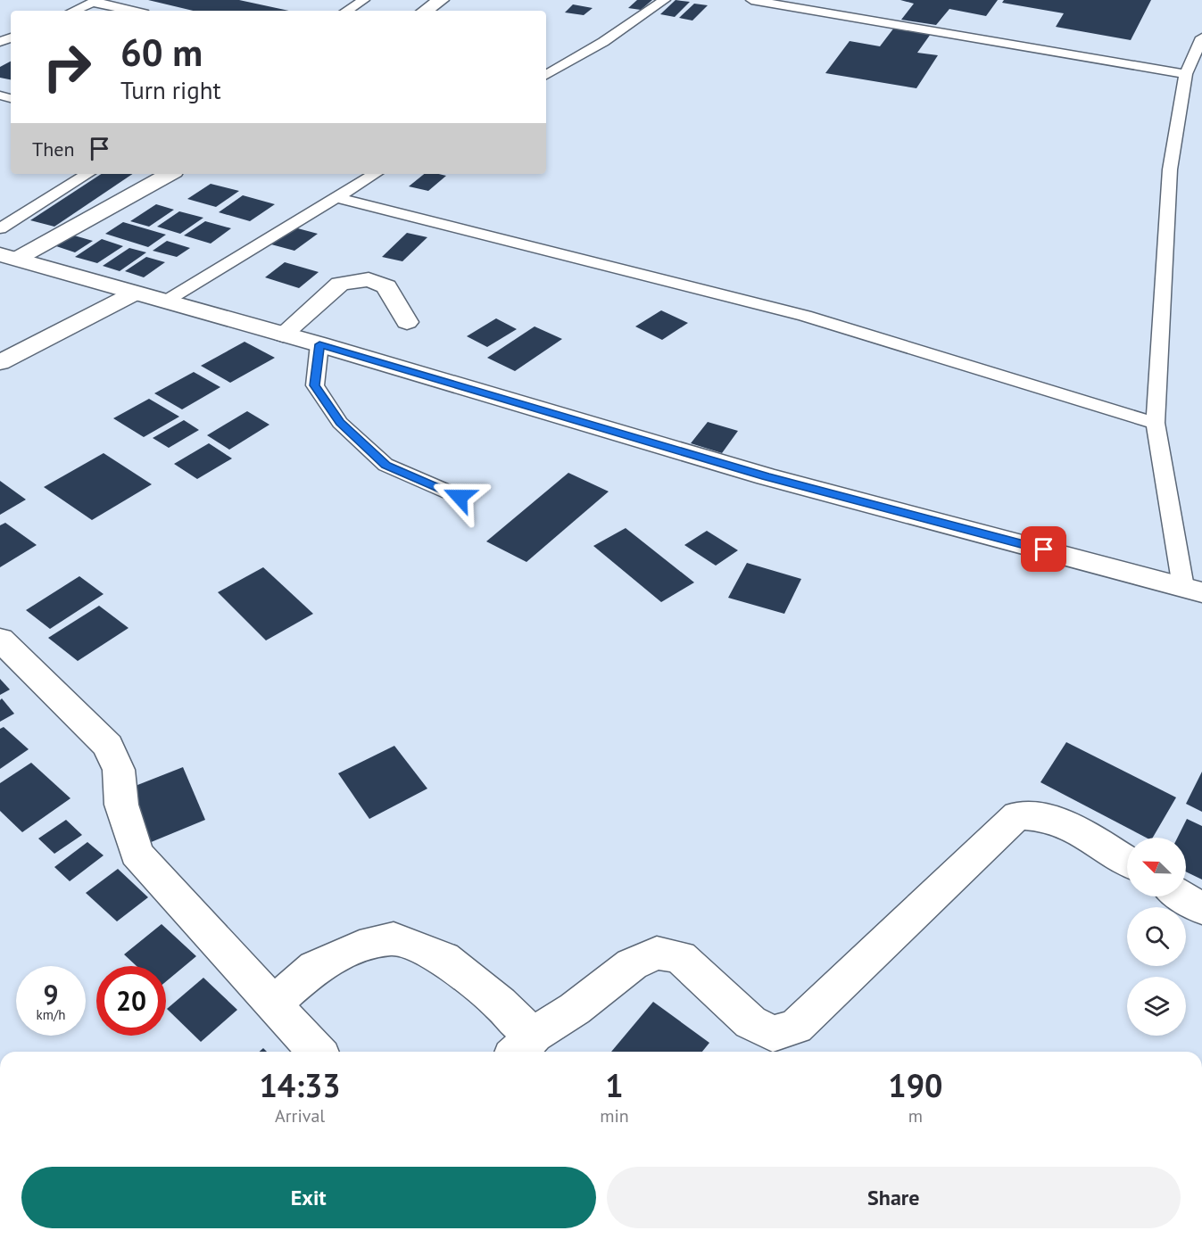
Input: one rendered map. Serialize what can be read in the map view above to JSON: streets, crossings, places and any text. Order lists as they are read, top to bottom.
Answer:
{
  "north": "top left",
  "page": {
    "turn": ["60 m", "Turn right"],
    "then": "Then",
    "speed": "9 km/h",
    "limit": "20",
    "eta": [
      "14:33",
      "Arrival",
      "1",
      "min",
      "190",
      "m"
    ],
    "buttons": ["Exit", "Share"]
  }
}
